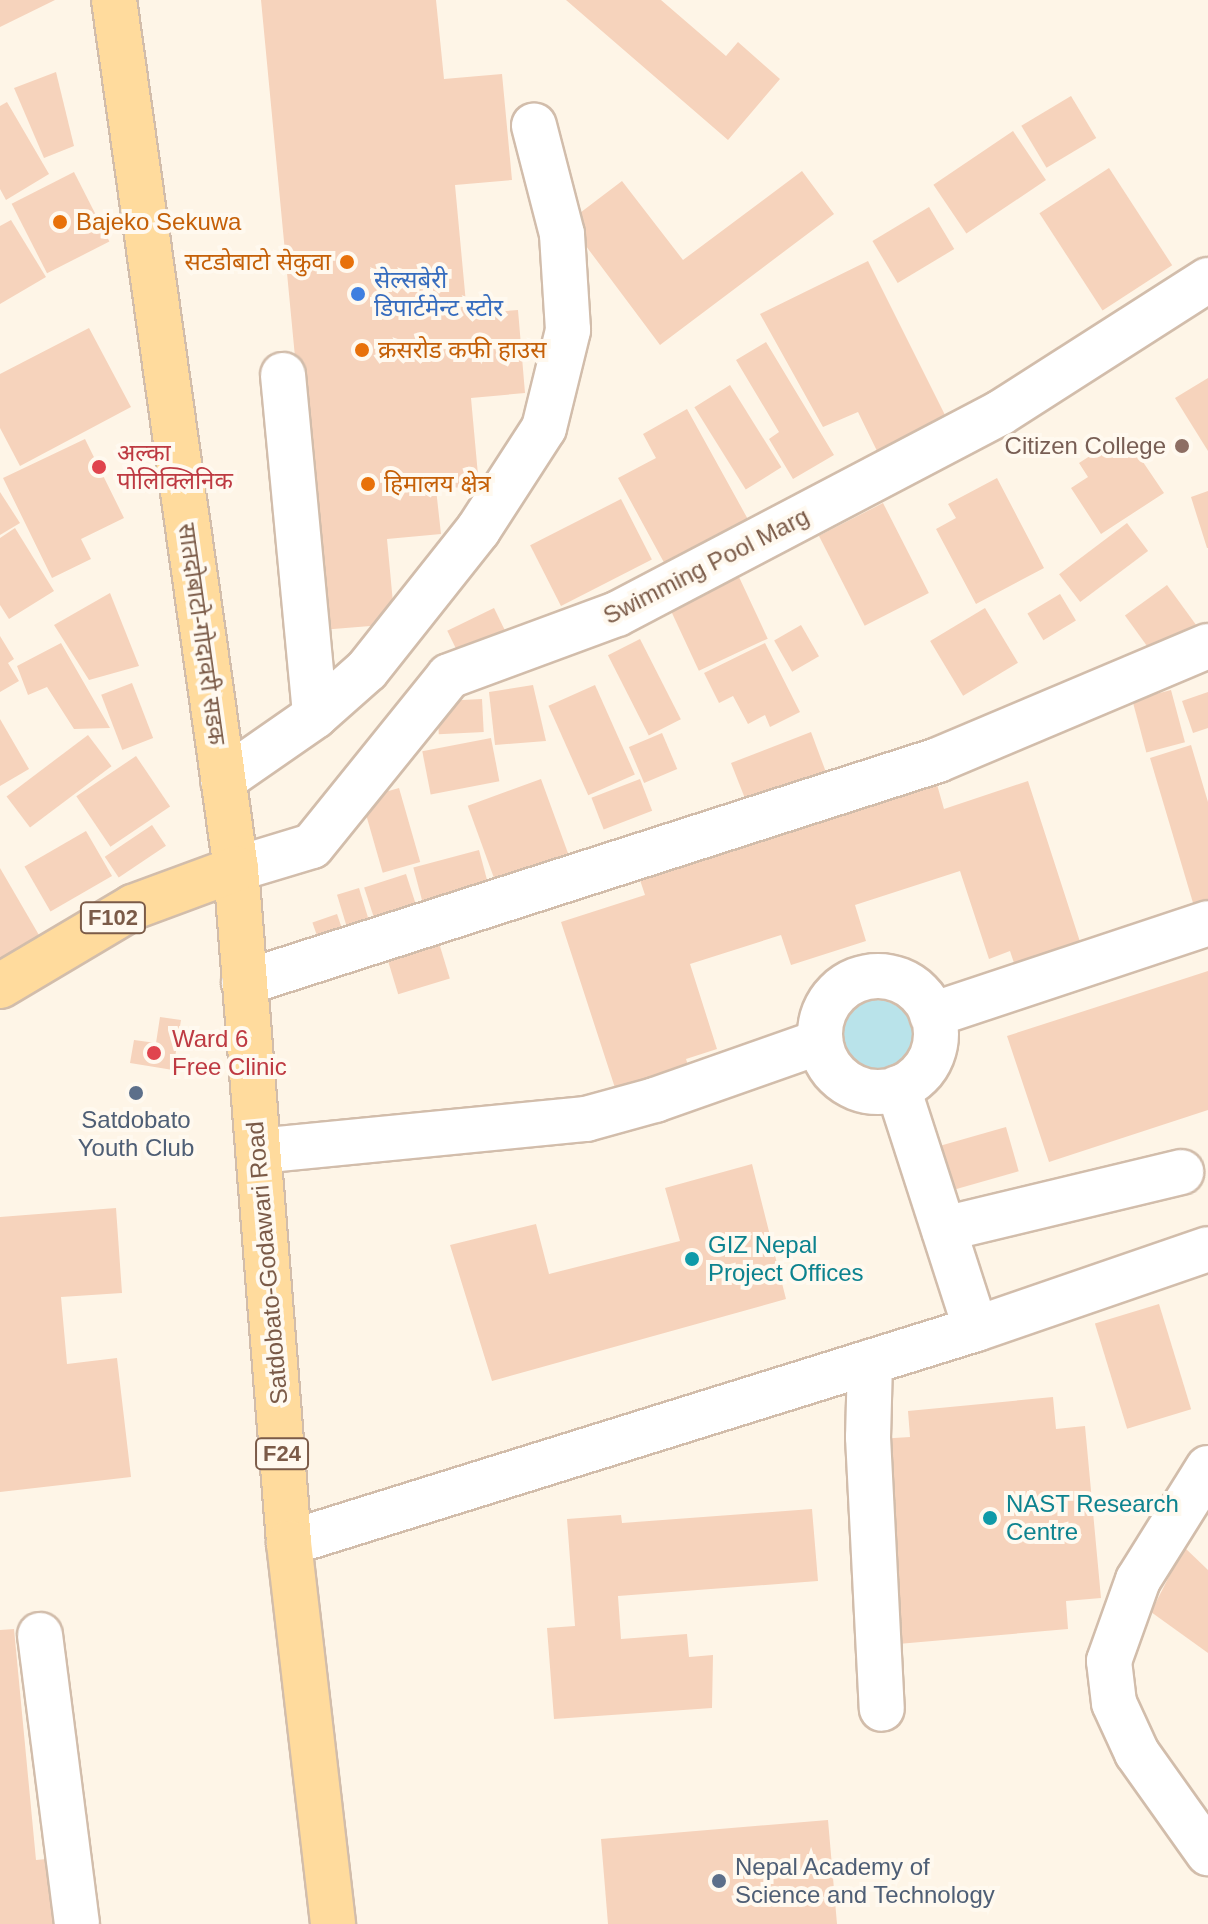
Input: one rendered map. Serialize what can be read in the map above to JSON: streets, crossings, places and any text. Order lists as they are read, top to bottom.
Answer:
{
  "streets": {
    "main road": [
      "सातदोबाटो-गोदावरी सडक",
      "F102",
      "Satdobato-Godawari Road",
      "F24"
    ],
    "street": ["Swimming Pool Marg"]
  },
  "crossings": [
    ["Swimming Pool Marg", "सातदोबाटो-गोदावरी सडक"],
    ["Swimming Pool Marg", "F102"],
    ["सातदोबाटो-गोदावरी सडक", "F102"],
    ["सातदोबाटो-गोदावरी सडक", "Satdobato-Godawari Road"]
  ],
  "places": [
    "Bajeko Sekuwa",
    "सटडोबाटो सेकुवा",
    "सेल्सबेरी डिपार्टमेन्ट स्टोर",
    "क्रसरोड कफी हाउस",
    "Citizen College",
    "अल्का पोलिक्लिनिक",
    "हिमालय क्षेत्र",
    "Ward 6 Free Clinic",
    "Satdobato Youth Club",
    "GIZ Nepal Project Offices",
    "NAST Research Centre",
    "Nepal Academy of Science and Technology"
  ]
}
